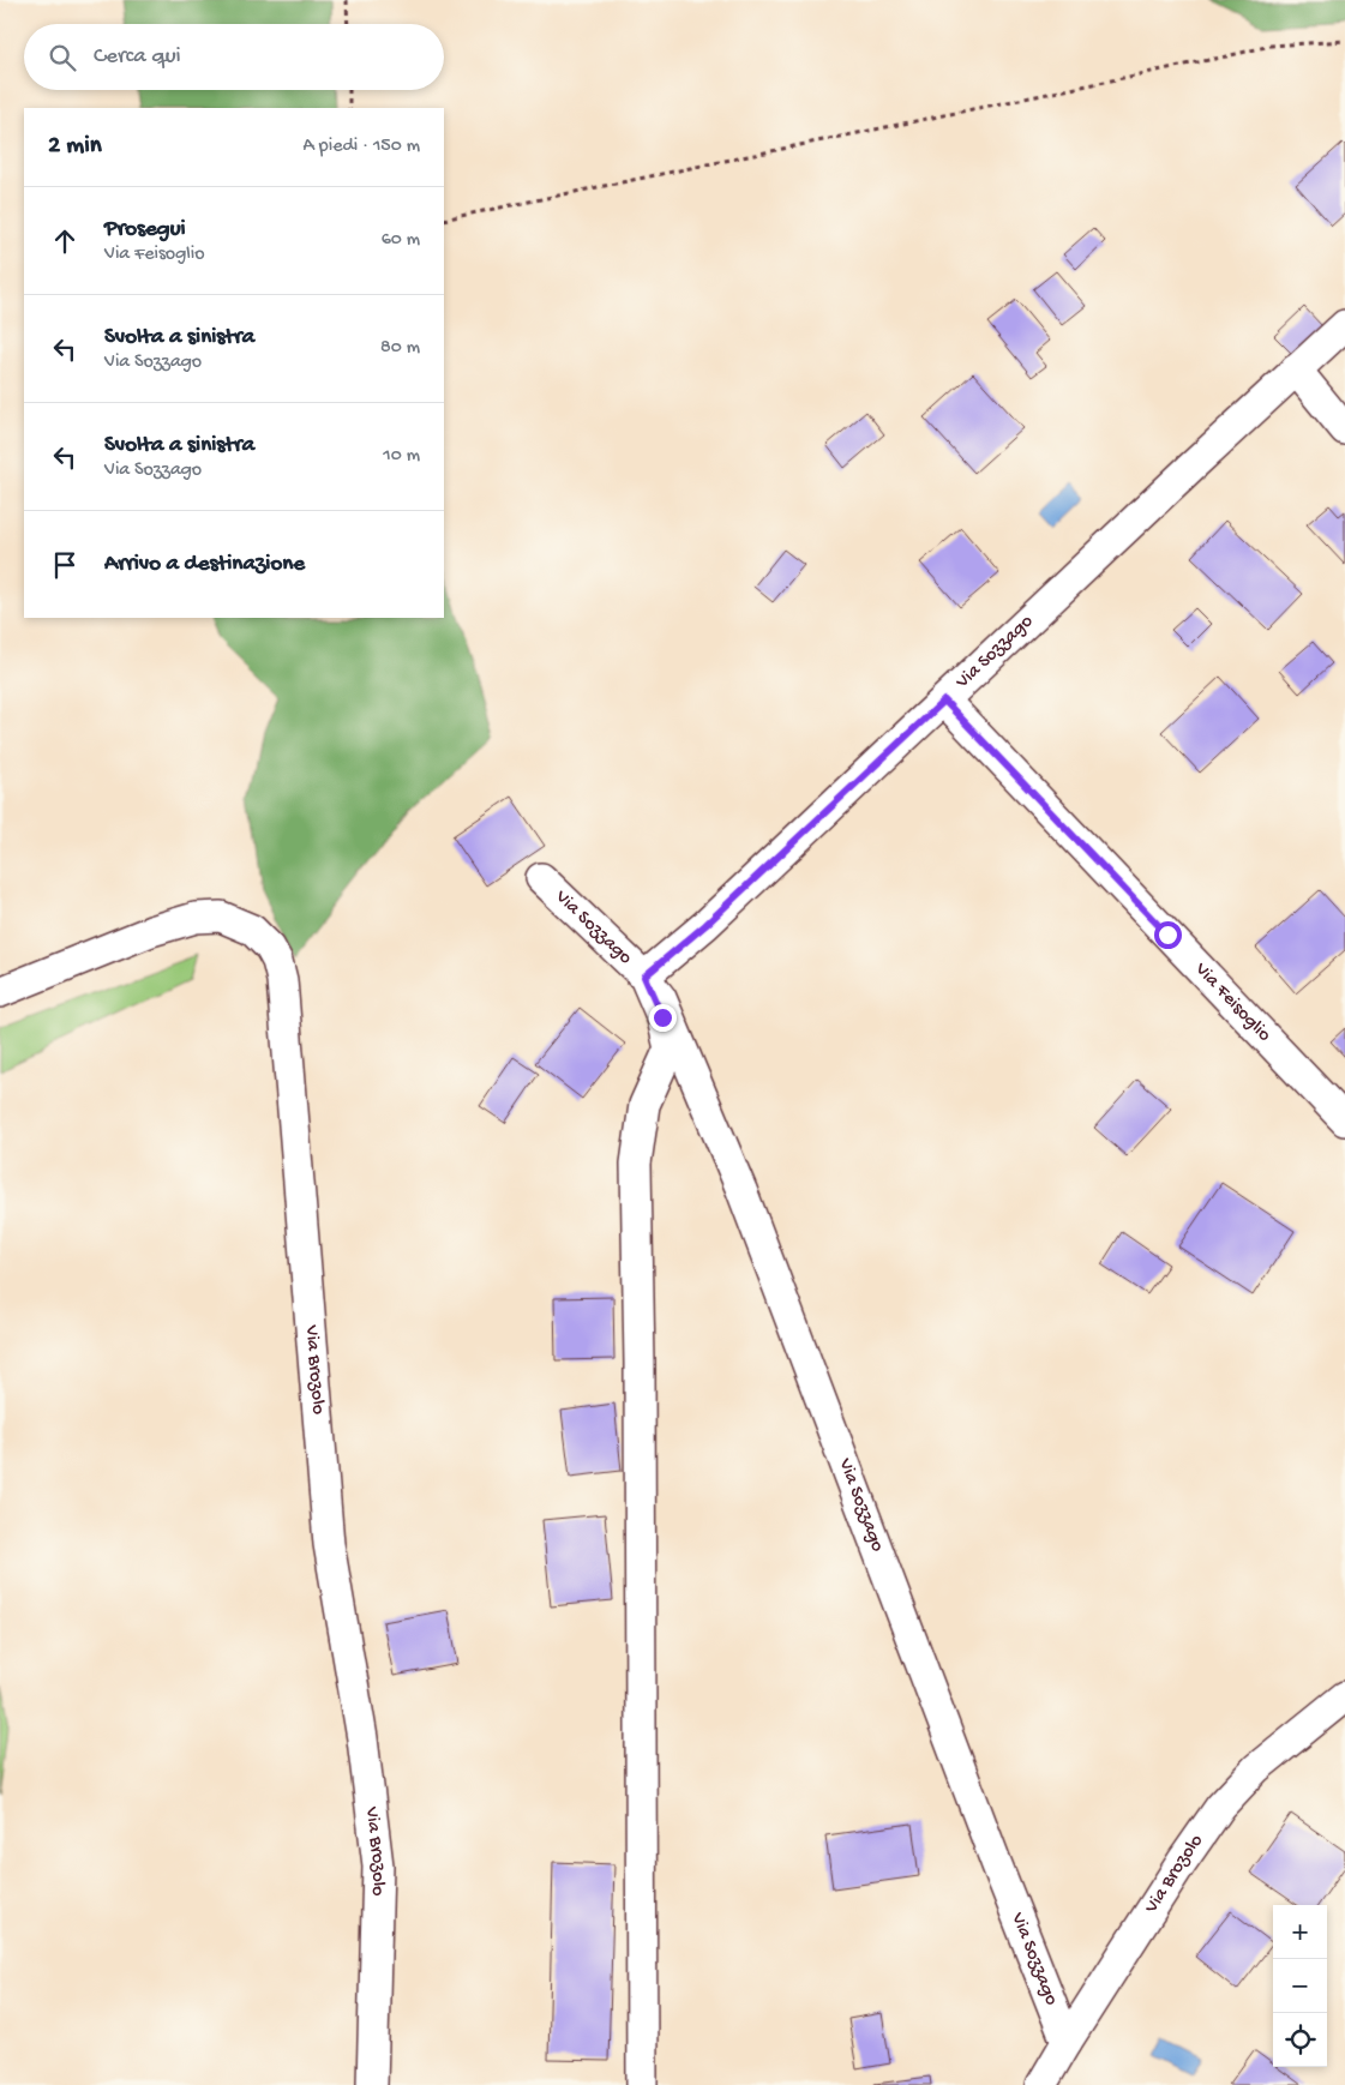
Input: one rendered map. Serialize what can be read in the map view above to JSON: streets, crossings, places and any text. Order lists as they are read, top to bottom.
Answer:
{
  "streets": {
    "street": ["Via Sozzago", "Via Feisoglio", "Via Brozolo"]
  },
  "crossings": [
    ["Via Sozzago", "Via Feisoglio"],
    ["Via Sozzago", "Via Brozolo"]
  ],
  "page": {
    "search": "Cerca qui",
    "heading": ["2 min", "A piedi · 150 m"],
    "list": [
      ["Prosegui", "Via Feisoglio", "60 m"],
      ["Svolta a sinistra", "Via Sozzago", "80 m"],
      ["Svolta a sinistra", "Via Sozzago", "10 m"],
      "Arrivo a destinazione"
    ],
    "map_buttons": ["+", "−"]
  }
}
